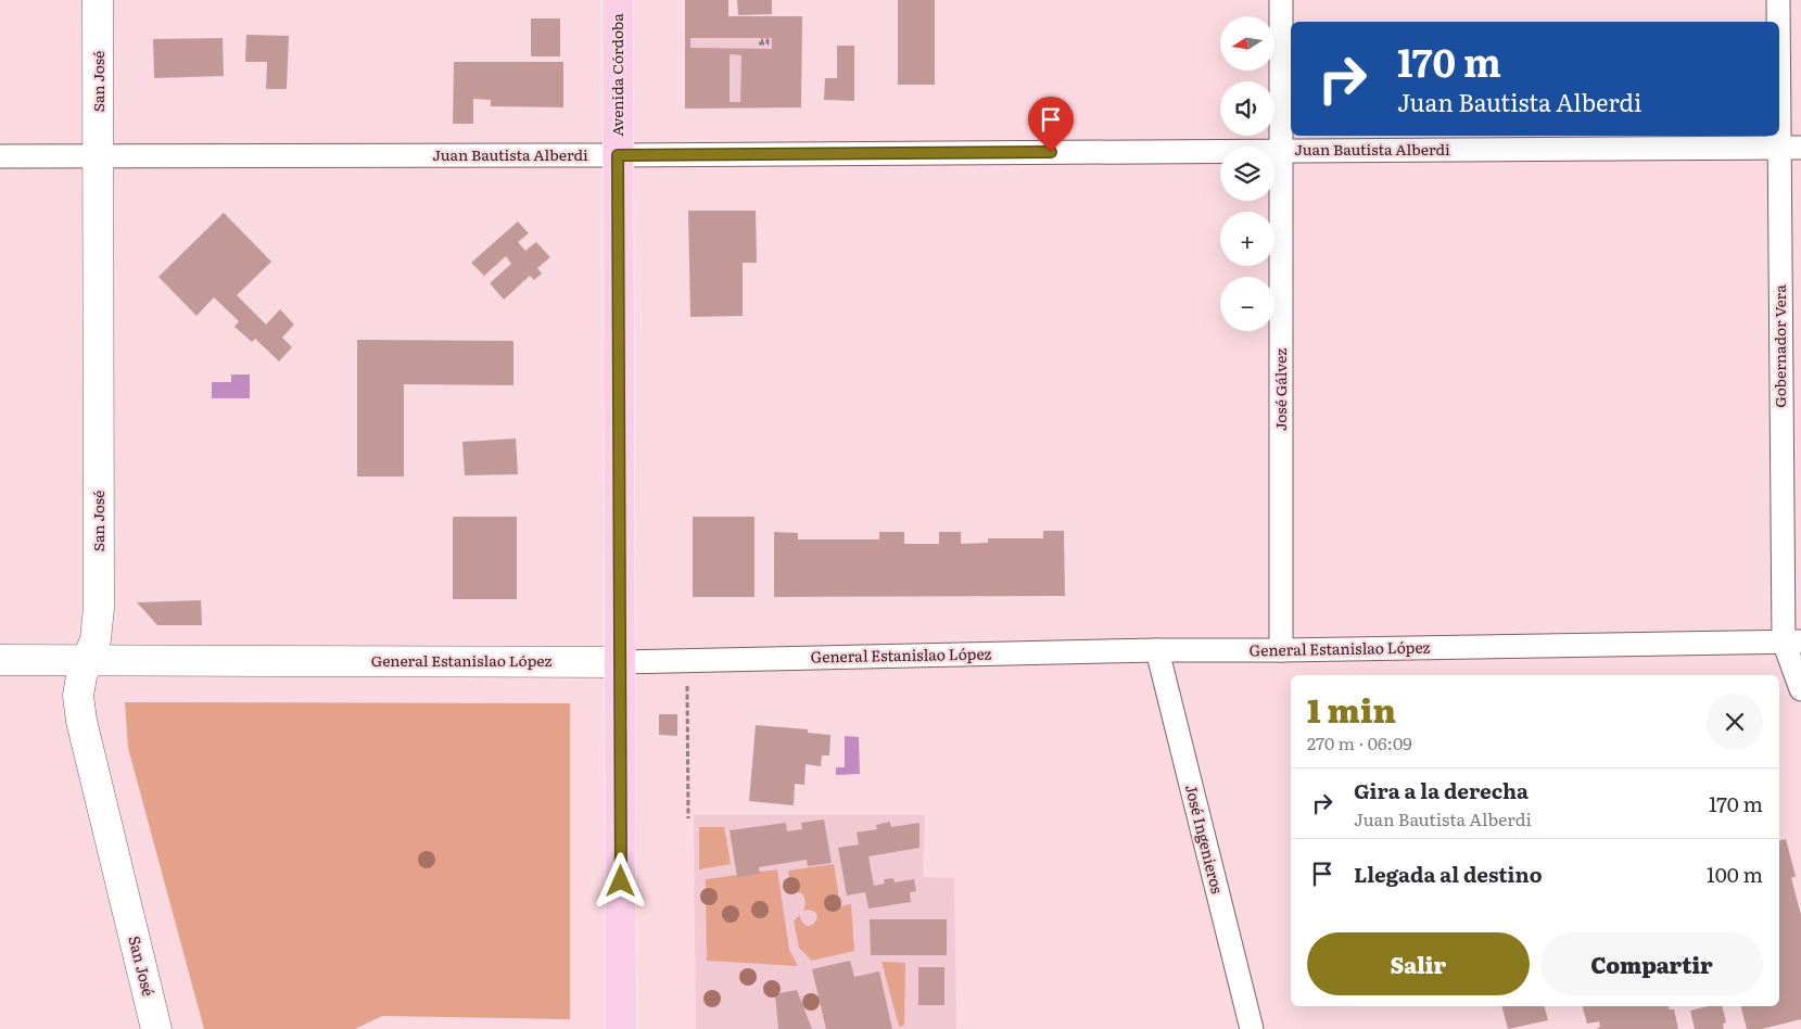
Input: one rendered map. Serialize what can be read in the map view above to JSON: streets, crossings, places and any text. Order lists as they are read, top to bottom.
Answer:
{
  "streets": {
    "main road": ["Avenida Córdoba"],
    "street": [
      "San José",
      "Juan Bautista Alberdi",
      "Gobernador Vera",
      "José Gálvez",
      "General Estanislao López",
      "José Ingenieros"
    ]
  },
  "crossings": [
    ["Avenida Córdoba", "Juan Bautista Alberdi"],
    ["Avenida Córdoba", "General Estanislao López"],
    ["San José", "Juan Bautista Alberdi"],
    ["San José", "General Estanislao López"],
    ["Juan Bautista Alberdi", "Gobernador Vera"],
    ["Juan Bautista Alberdi", "José Gálvez"],
    ["Gobernador Vera", "General Estanislao López"],
    ["José Gálvez", "General Estanislao López"],
    ["General Estanislao López", "José Ingenieros"]
  ],
  "north": "left",
  "page": {
    "map_buttons": ["+", "−"],
    "turn": ["170 m", "Juan Bautista Alberdi"],
    "heading": ["1 min", "270 m · 06:09"],
    "list": [
      {
        "name": "Gira a la derecha",
        "note": "Juan Bautista Alberdi",
        "value": "170 m"
      },
      {
        "name": "Llegada al destino",
        "value": "100 m"
      }
    ],
    "buttons": ["Salir", "Compartir"]
  }
}
